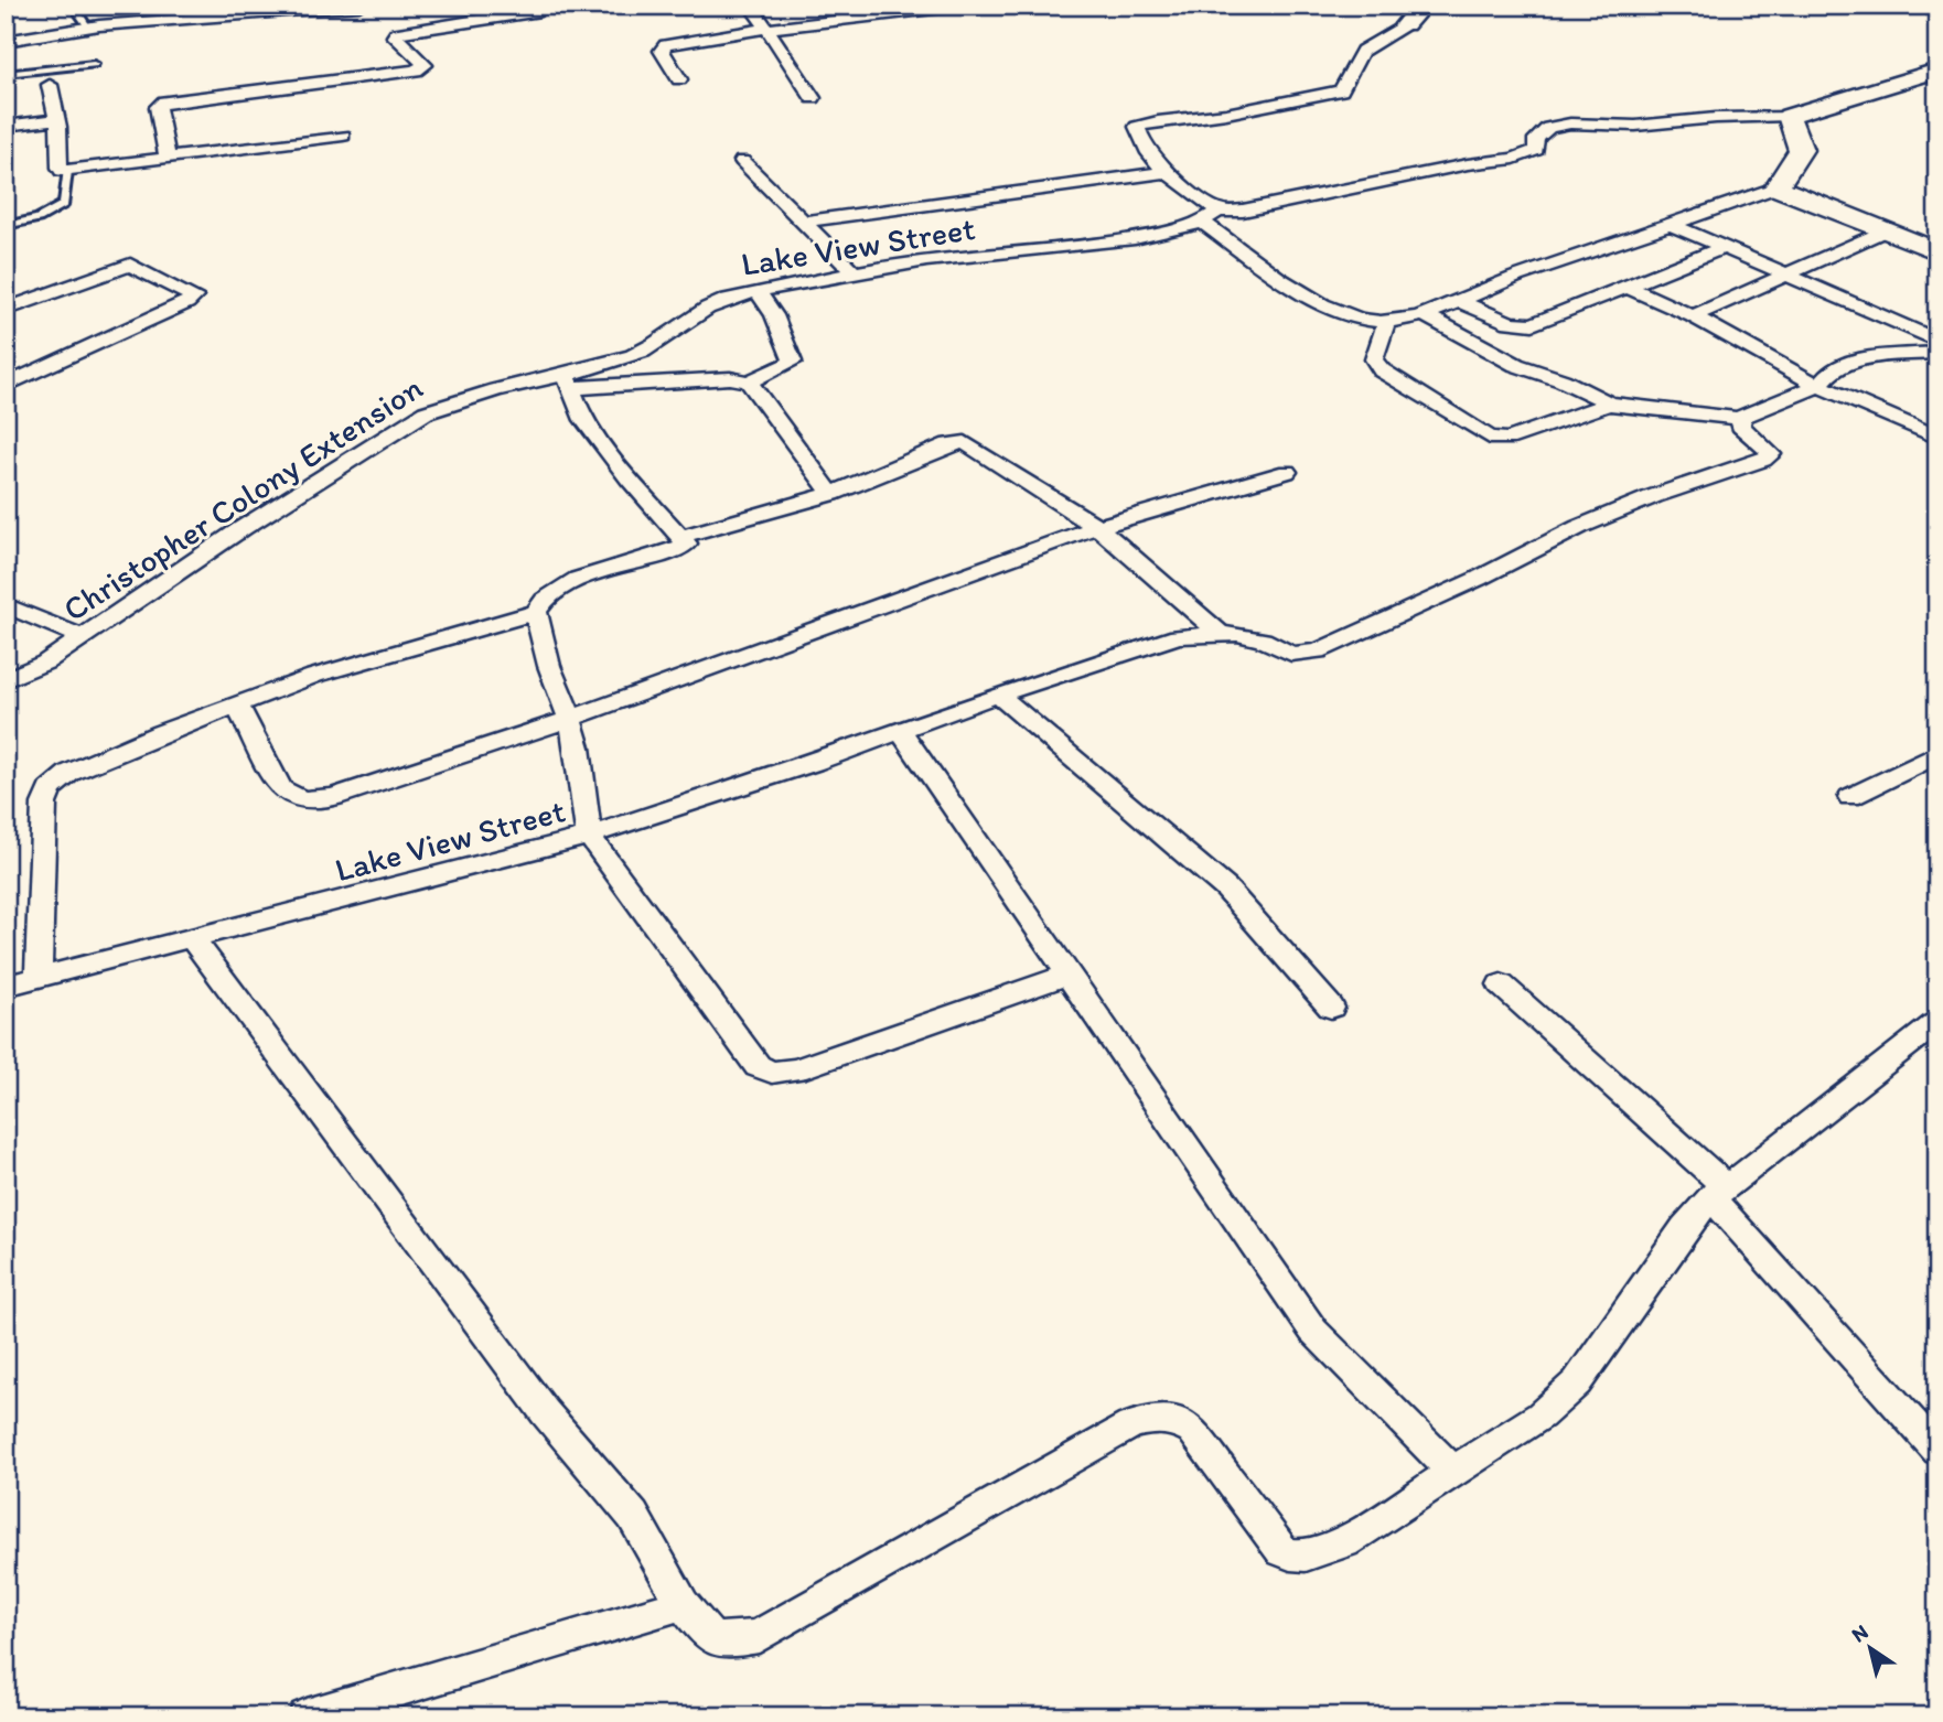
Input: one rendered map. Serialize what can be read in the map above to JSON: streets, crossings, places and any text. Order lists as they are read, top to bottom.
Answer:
{
  "streets": {
    "street": ["Lake View Street", "Christopher Colony Extension"]
  },
  "crossings": [
    ["Lake View Street", "Christopher Colony Extension"]
  ],
  "north": "top left"
}
